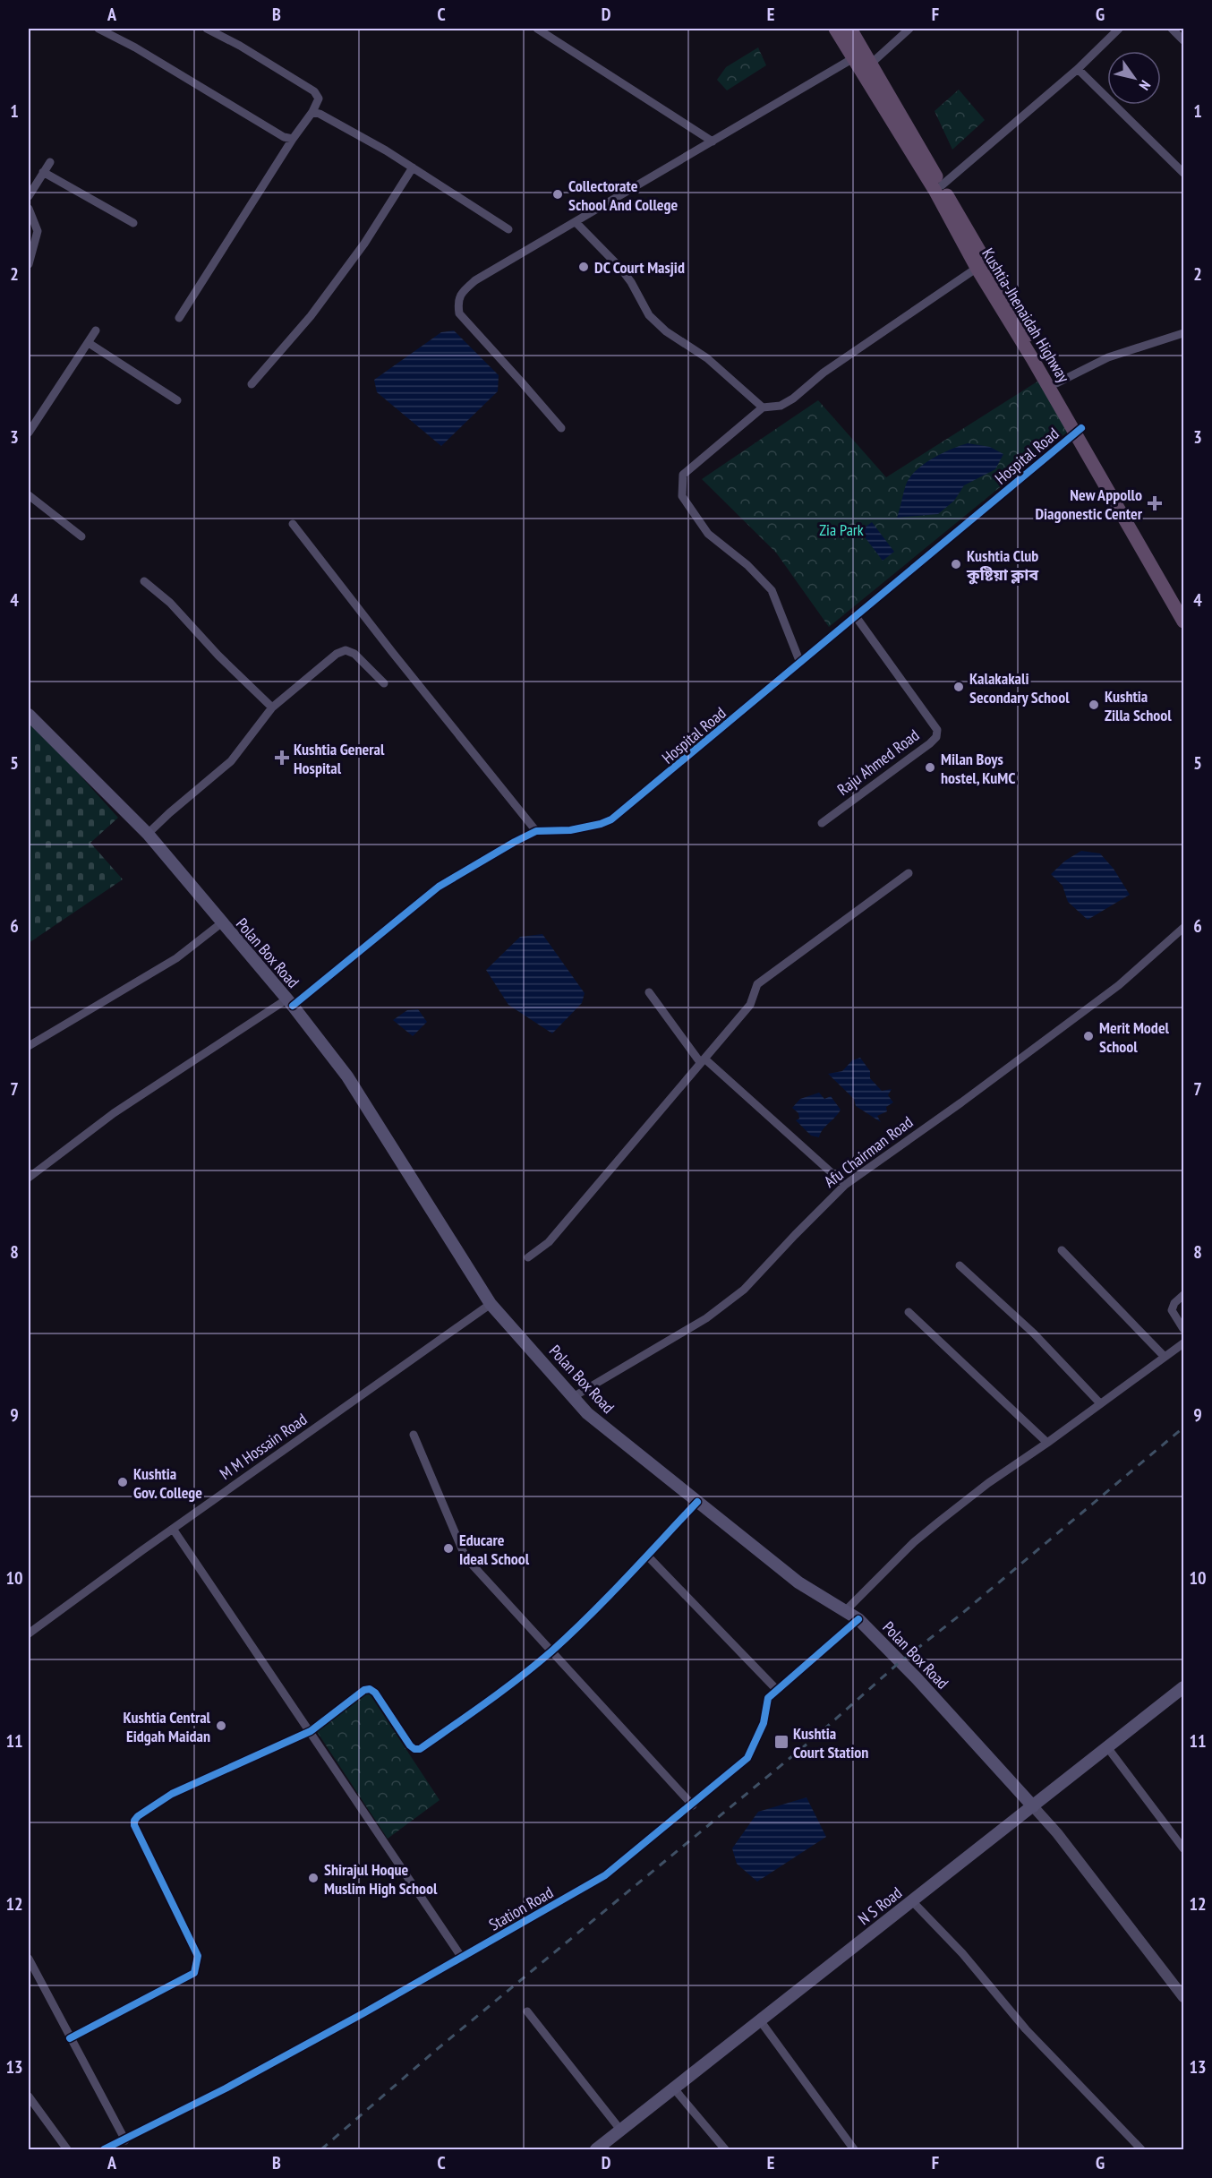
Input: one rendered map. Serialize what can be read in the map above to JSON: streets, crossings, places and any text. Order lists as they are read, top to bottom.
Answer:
{
  "streets": {
    "highway": ["Kushtia-Jhenaidah Highway"],
    "main road": ["Polan Box Road", "N S Road"],
    "street": [
      "Hospital Road",
      "Raju Ahmed Road",
      "Afu Chairman Road",
      "M M Hossain Road",
      "Station Road"
    ]
  },
  "crossings": [
    ["Kushtia-Jhenaidah Highway", "Hospital Road"],
    ["Hospital Road", "Raju Ahmed Road"],
    ["Hospital Road", "Polan Box Road"],
    ["Polan Box Road", "Afu Chairman Road"],
    ["Polan Box Road", "M M Hossain Road"],
    ["Polan Box Road", "N S Road"],
    ["Polan Box Road", "Station Road"]
  ],
  "parks": ["Zia Park"],
  "places": {
    "other": [
      "Collectorate School And College",
      "DC Court Masjid",
      "Kushtia Club কুষ্টিয়া ক্লাব",
      "Kalakakali Secondary School",
      "Kushtia Zilla School",
      "Milan Boys hostel, KuMC",
      "Merit Model School",
      "Kushtia Gov. College",
      "Educare Ideal School",
      "Kushtia Central Eidgah Maidan",
      "Shirajul Hoque Muslim High School"
    ],
    "health": ["New Appollo Diagonestic Center", "Kushtia General Hospital"],
    "transit": ["Kushtia Court Station"]
  },
  "north": "bottom right",
  "grid": {
    "columns": [
      "A",
      "B",
      "C",
      "D",
      "E",
      "F",
      "G"
    ],
    "rows": [
      "1",
      "2",
      "3",
      "4",
      "5",
      "6",
      "7",
      "8",
      "9",
      "10",
      "11",
      "12",
      "13"
    ]
  }
}
